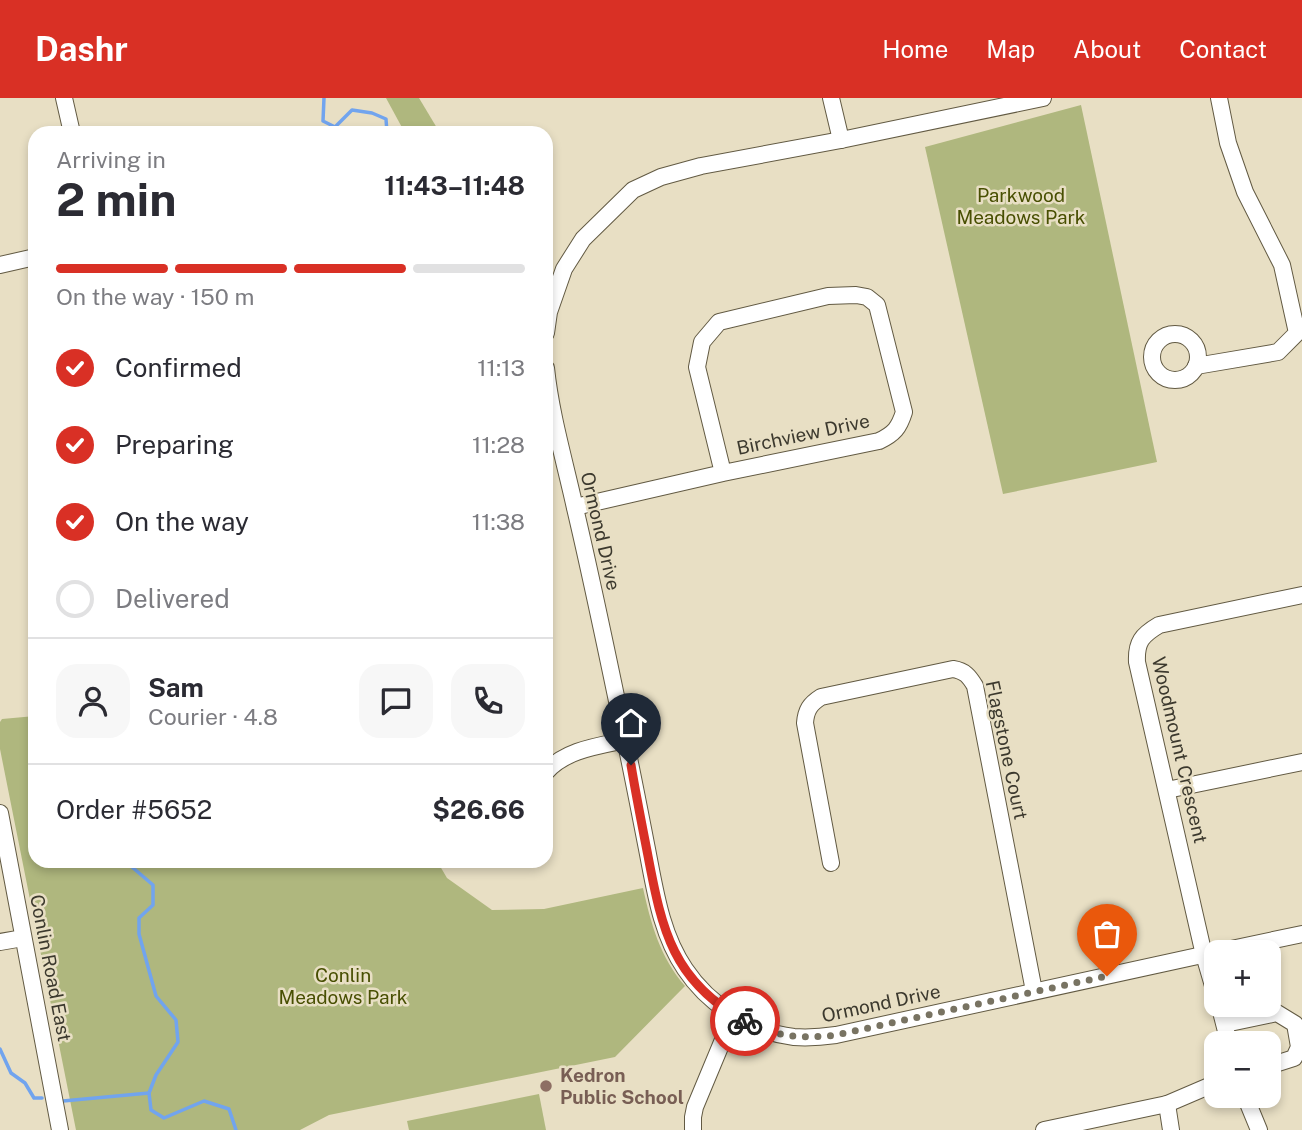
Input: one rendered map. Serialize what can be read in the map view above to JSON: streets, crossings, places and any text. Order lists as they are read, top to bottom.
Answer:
{
  "streets": {
    "street": [
      "Birchview Drive",
      "Ormond Drive",
      "Flagstone Court",
      "Woodmount Crescent",
      "Conlin Road East"
    ]
  },
  "crossings": [
    ["Birchview Drive", "Ormond Drive"],
    ["Ormond Drive", "Flagstone Court"]
  ],
  "parks": ["Parkwood Meadows Park", "Conlin Meadows Park"],
  "places": ["Kedron Public School"],
  "page": {
    "header": "Dashr",
    "nav": [
      "Home",
      "Map",
      "About",
      "Contact"
    ],
    "heading": ["2 min", "Arriving in", "11:43–11:48"],
    "panel": [
      "Sam",
      "Courier · 4.8",
      "Order #5652",
      "$26.66"
    ],
    "bar": "On the way · 150 m",
    "list": [
      ["Confirmed", "11:13"],
      ["Preparing", "11:28"],
      ["On the way", "11:38"],
      "Delivered"
    ],
    "map_buttons": ["+", "−"]
  }
}
